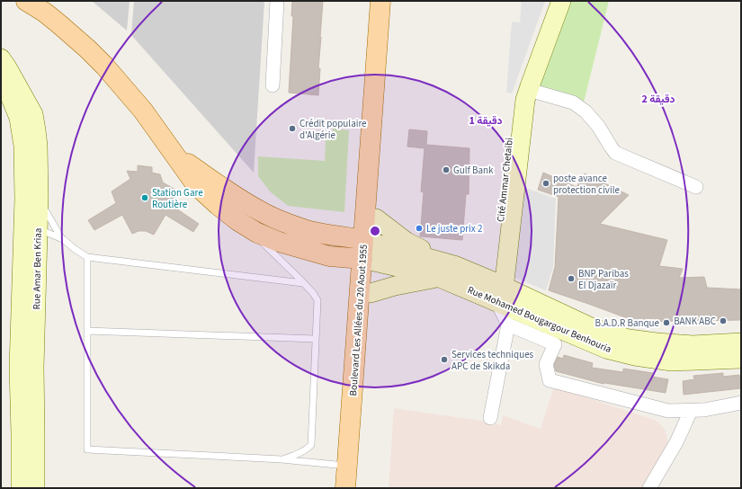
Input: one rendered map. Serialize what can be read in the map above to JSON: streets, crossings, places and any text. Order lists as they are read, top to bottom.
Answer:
{
  "streets": {
    "main road": [
      "Cité Ammar Chetaibi",
      "Rue Amar Ben Kriaa",
      "Rue Mohamed Bougargour Benhouria",
      "Boulevard Les Allées du 20 Aout 1955"
    ]
  },
  "crossings": [
    ["Cité Ammar Chetaibi", "Rue Mohamed Bougargour Benhouria"],
    ["Rue Mohamed Bougargour Benhouria", "Boulevard Les Allées du 20 Aout 1955"]
  ],
  "places": [
    "Crédit populaire d'Algérie",
    "Gulf Bank",
    "poste avance protection civile",
    "Station Gare Routière",
    "Le juste prix 2",
    "BNP Paribas El Djazaïr",
    "BANK ABC",
    "B.A.D.R Banque",
    "Services techniques APC de Skikda"
  ],
  "rings": ["2 دقيقة", "1 دقيقة"]
}
